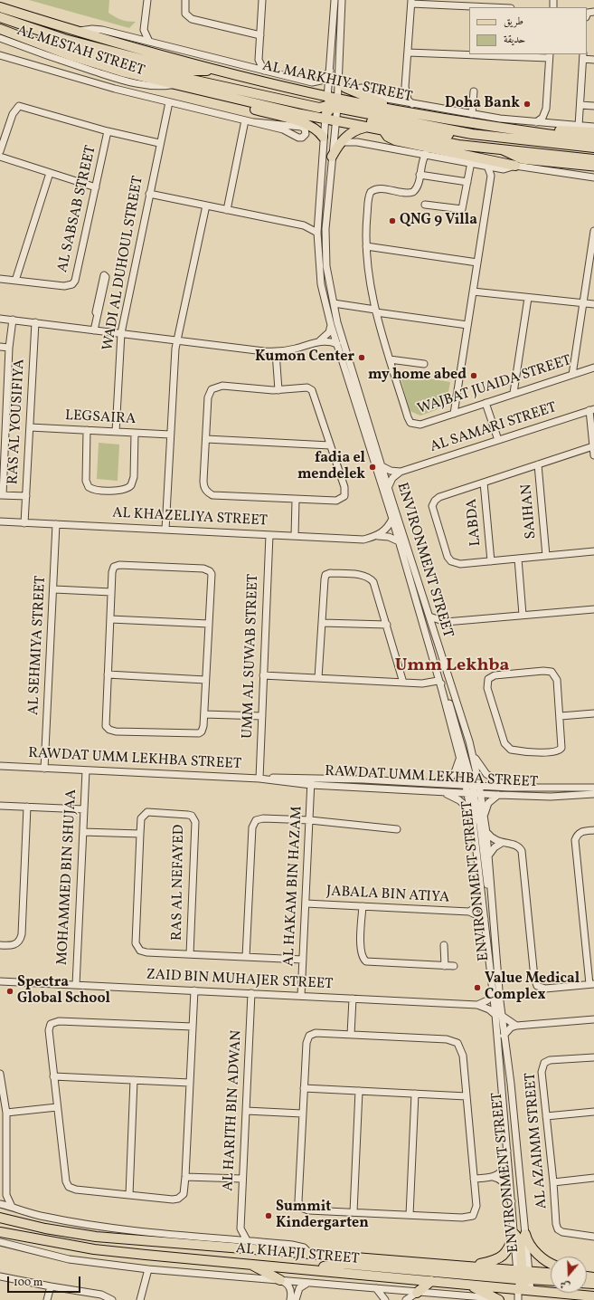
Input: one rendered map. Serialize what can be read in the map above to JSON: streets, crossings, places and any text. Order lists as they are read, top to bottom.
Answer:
{
  "streets": {
    "highway": ["AL MARKHIYA STREET", "AL KHAFJI STREET"],
    "street": [
      "AL MESTAH STREET",
      "AL SABSAB STREET",
      "WADI AL DUHOUL STREET",
      "WAJBAT JUAIDA STREET",
      "LEGSAIRA",
      "RAS AL YOUSIFIYA",
      "AL SAMARI STREET",
      "SAIHAN",
      "AL KHAZELIYA STREET",
      "LABDA",
      "ENVIRONMENT STREET",
      "AL SEHMIYA STREET",
      "UMM AL SUWAB STREET",
      "RAWDAT UMM LEKHBA STREET",
      "MOHAMMED BIN SHUJAA",
      "RAS AL NEFAYED",
      "AL HAKAM BIN HAZAM",
      "JABALA BIN ATIYA",
      "ZAID BIN MUHAJER STREET",
      "AL HARITH BIN ADWAN",
      "AL AZAIMM STREET"
    ]
  },
  "crossings": [
    ["AL MARKHIYA STREET", "ENVIRONMENT STREET"],
    ["AL SABSAB STREET", "WADI AL DUHOUL STREET"],
    ["WADI AL DUHOUL STREET", "LEGSAIRA"],
    ["LEGSAIRA", "RAS AL YOUSIFIYA"],
    ["RAS AL YOUSIFIYA", "AL KHAZELIYA STREET"],
    ["AL KHAZELIYA STREET", "ENVIRONMENT STREET"],
    ["AL KHAZELIYA STREET", "AL SEHMIYA STREET"],
    ["AL KHAZELIYA STREET", "UMM AL SUWAB STREET"],
    ["ENVIRONMENT STREET", "RAWDAT UMM LEKHBA STREET"],
    ["ENVIRONMENT STREET", "JABALA BIN ATIYA"],
    ["ENVIRONMENT STREET", "ZAID BIN MUHAJER STREET"],
    ["ENVIRONMENT STREET", "AL KHAFJI STREET"],
    ["AL SEHMIYA STREET", "RAWDAT UMM LEKHBA STREET"],
    ["UMM AL SUWAB STREET", "RAWDAT UMM LEKHBA STREET"],
    ["RAWDAT UMM LEKHBA STREET", "MOHAMMED BIN SHUJAA"],
    ["RAWDAT UMM LEKHBA STREET", "AL HAKAM BIN HAZAM"],
    ["MOHAMMED BIN SHUJAA", "ZAID BIN MUHAJER STREET"],
    ["RAS AL NEFAYED", "AL HAKAM BIN HAZAM"],
    ["AL HAKAM BIN HAZAM", "JABALA BIN ATIYA"],
    ["AL HAKAM BIN HAZAM", "ZAID BIN MUHAJER STREET"],
    ["ZAID BIN MUHAJER STREET", "AL HARITH BIN ADWAN"]
  ],
  "districts": ["Umm Lekhba"],
  "places": [
    "Doha Bank",
    "QNG 9 Villa",
    "Kumon Center",
    "my home abed",
    "fadia el mendelek",
    "Value Medical Complex",
    "Spectra Global School",
    "Summit Kindergarten"
  ],
  "legend": ["طريق", "حديقة"],
  "scale_bar": "100 m",
  "north": "bottom"
}
